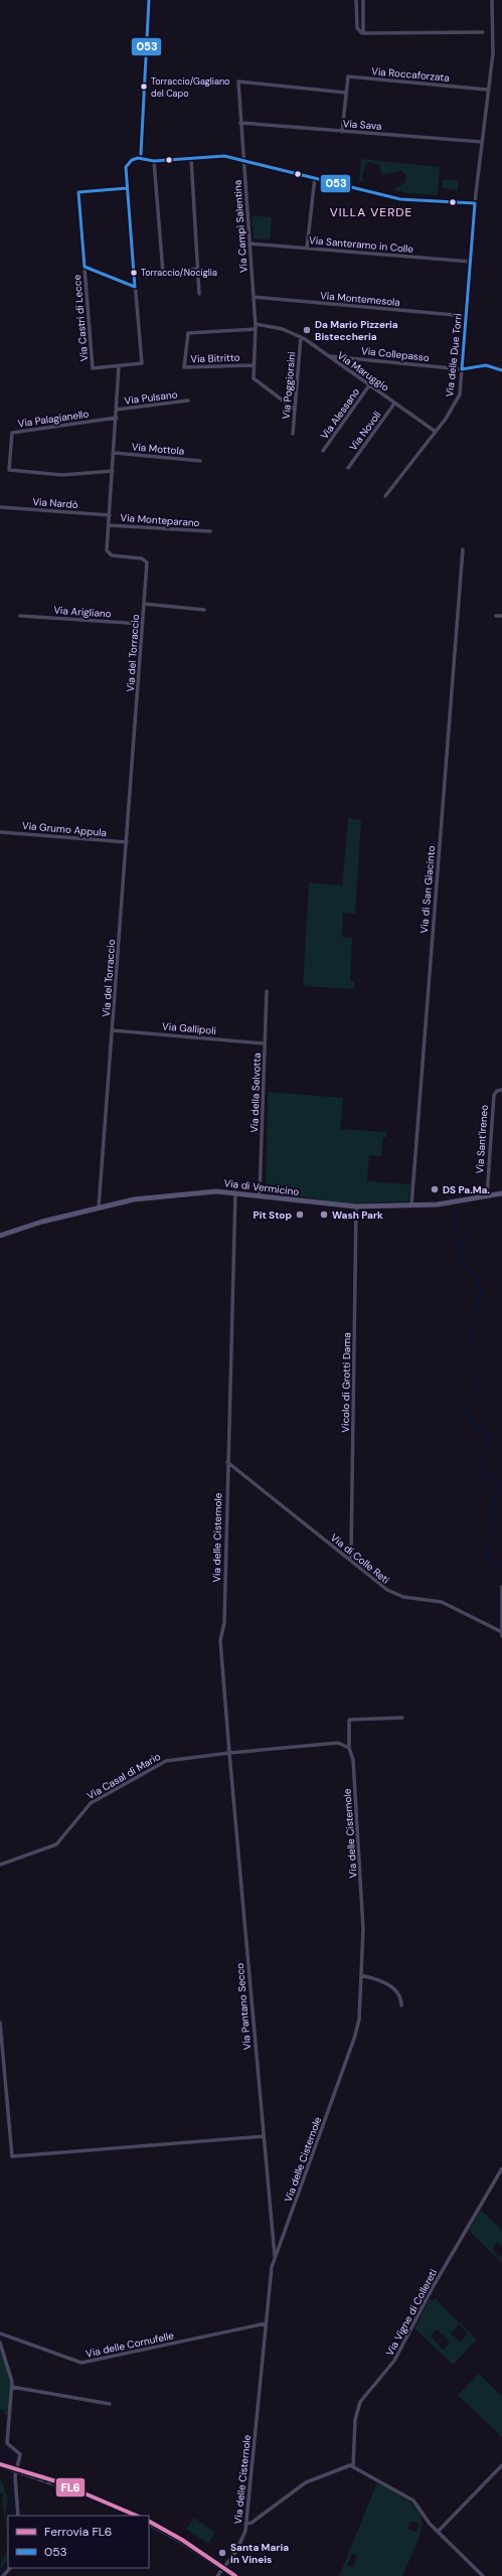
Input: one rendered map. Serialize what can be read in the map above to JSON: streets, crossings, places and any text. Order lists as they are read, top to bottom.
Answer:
{
  "streets": {
    "main road": ["Via di Vermicino"],
    "street": [
      "Via Roccaforzata",
      "Via Sava",
      "Via Campi Salentina",
      "Via Santeramo in Colle",
      "Via Montemesola",
      "Via Castri di Lecce",
      "Via Collepasso",
      "Via delle Due Torri",
      "Via Bitritto",
      "Via Maruggio",
      "Via Poggiorsini",
      "Via Pulsano",
      "Via Alessano",
      "Via Palagianello",
      "Via Novoli",
      "Via Mottola",
      "Via Nardò",
      "Via Monteparano",
      "Via Arigliano",
      "Via del Torraccio",
      "Via Grumo Appula",
      "Via di San Giacinto",
      "Via Gallipoli",
      "Via della Selvotta",
      "Via Sant'Ireneo",
      "Vicolo di Grotti Dama",
      "Via delle Cisternole",
      "Via di Colle Reti",
      "Via Casal di Mario",
      "Via Pantano Secco",
      "Via Vigne di Collereti",
      "Via delle Cornufelle"
    ]
  },
  "crossings": [
    ["Via Roccaforzata", "Via Campi Salentina"],
    ["Via Roccaforzata", "Via delle Due Torri"],
    ["Via Sava", "Via Campi Salentina"],
    ["Via Sava", "Via delle Due Torri"],
    ["Via Campi Salentina", "Via Santeramo in Colle"],
    ["Via Campi Salentina", "Via Montemesola"],
    ["Via Campi Salentina", "Via Bitritto"],
    ["Via Campi Salentina", "Via Maruggio"],
    ["Via Campi Salentina", "Via Poggiorsini"],
    ["Via Santeramo in Colle", "Via delle Due Torri"],
    ["Via Montemesola", "Via delle Due Torri"],
    ["Via Castri di Lecce", "Via del Torraccio"],
    ["Via Collepasso", "Via delle Due Torri"],
    ["Via Collepasso", "Via Maruggio"],
    ["Via delle Due Torri", "Via Maruggio"],
    ["Via Maruggio", "Via Poggiorsini"],
    ["Via Maruggio", "Via Alessano"],
    ["Via Maruggio", "Via Novoli"],
    ["Via Pulsano", "Via del Torraccio"],
    ["Via Palagianello", "Via del Torraccio"],
    ["Via Mottola", "Via del Torraccio"],
    ["Via Nardò", "Via del Torraccio"],
    ["Via Monteparano", "Via del Torraccio"],
    ["Via Arigliano", "Via del Torraccio"],
    ["Via del Torraccio", "Via Grumo Appula"],
    ["Via del Torraccio", "Via Gallipoli"],
    ["Via del Torraccio", "Via di Vermicino"],
    ["Via di San Giacinto", "Via di Vermicino"],
    ["Via Gallipoli", "Via della Selvotta"],
    ["Via della Selvotta", "Via di Vermicino"],
    ["Via Sant'Ireneo", "Via di Vermicino"],
    ["Via di Vermicino", "Vicolo di Grotti Dama"],
    ["Via di Vermicino", "Via delle Cisternole"],
    ["Vicolo di Grotti Dama", "Via di Colle Reti"],
    ["Via delle Cisternole", "Via di Colle Reti"],
    ["Via delle Cisternole", "Via Casal di Mario"],
    ["Via delle Cisternole", "Via Pantano Secco"],
    ["Via delle Cisternole", "Via delle Cornufelle"],
    ["Via Casal di Mario", "Via Pantano Secco"]
  ],
  "districts": ["VILLA VERDE"],
  "places": [
    "Torraccio/Gagliano del Capo",
    "Torraccio/Nociglia",
    "Da Mario Pizzeria Bisteccheria",
    "DS Pa.Ma.",
    "Pit Stop",
    "Wash Park",
    "Santa Maria in Vineis"
  ],
  "lines": ["transit line 053", "rail line FL6"],
  "legend": ["Ferrovia FL6", "053"]
}
